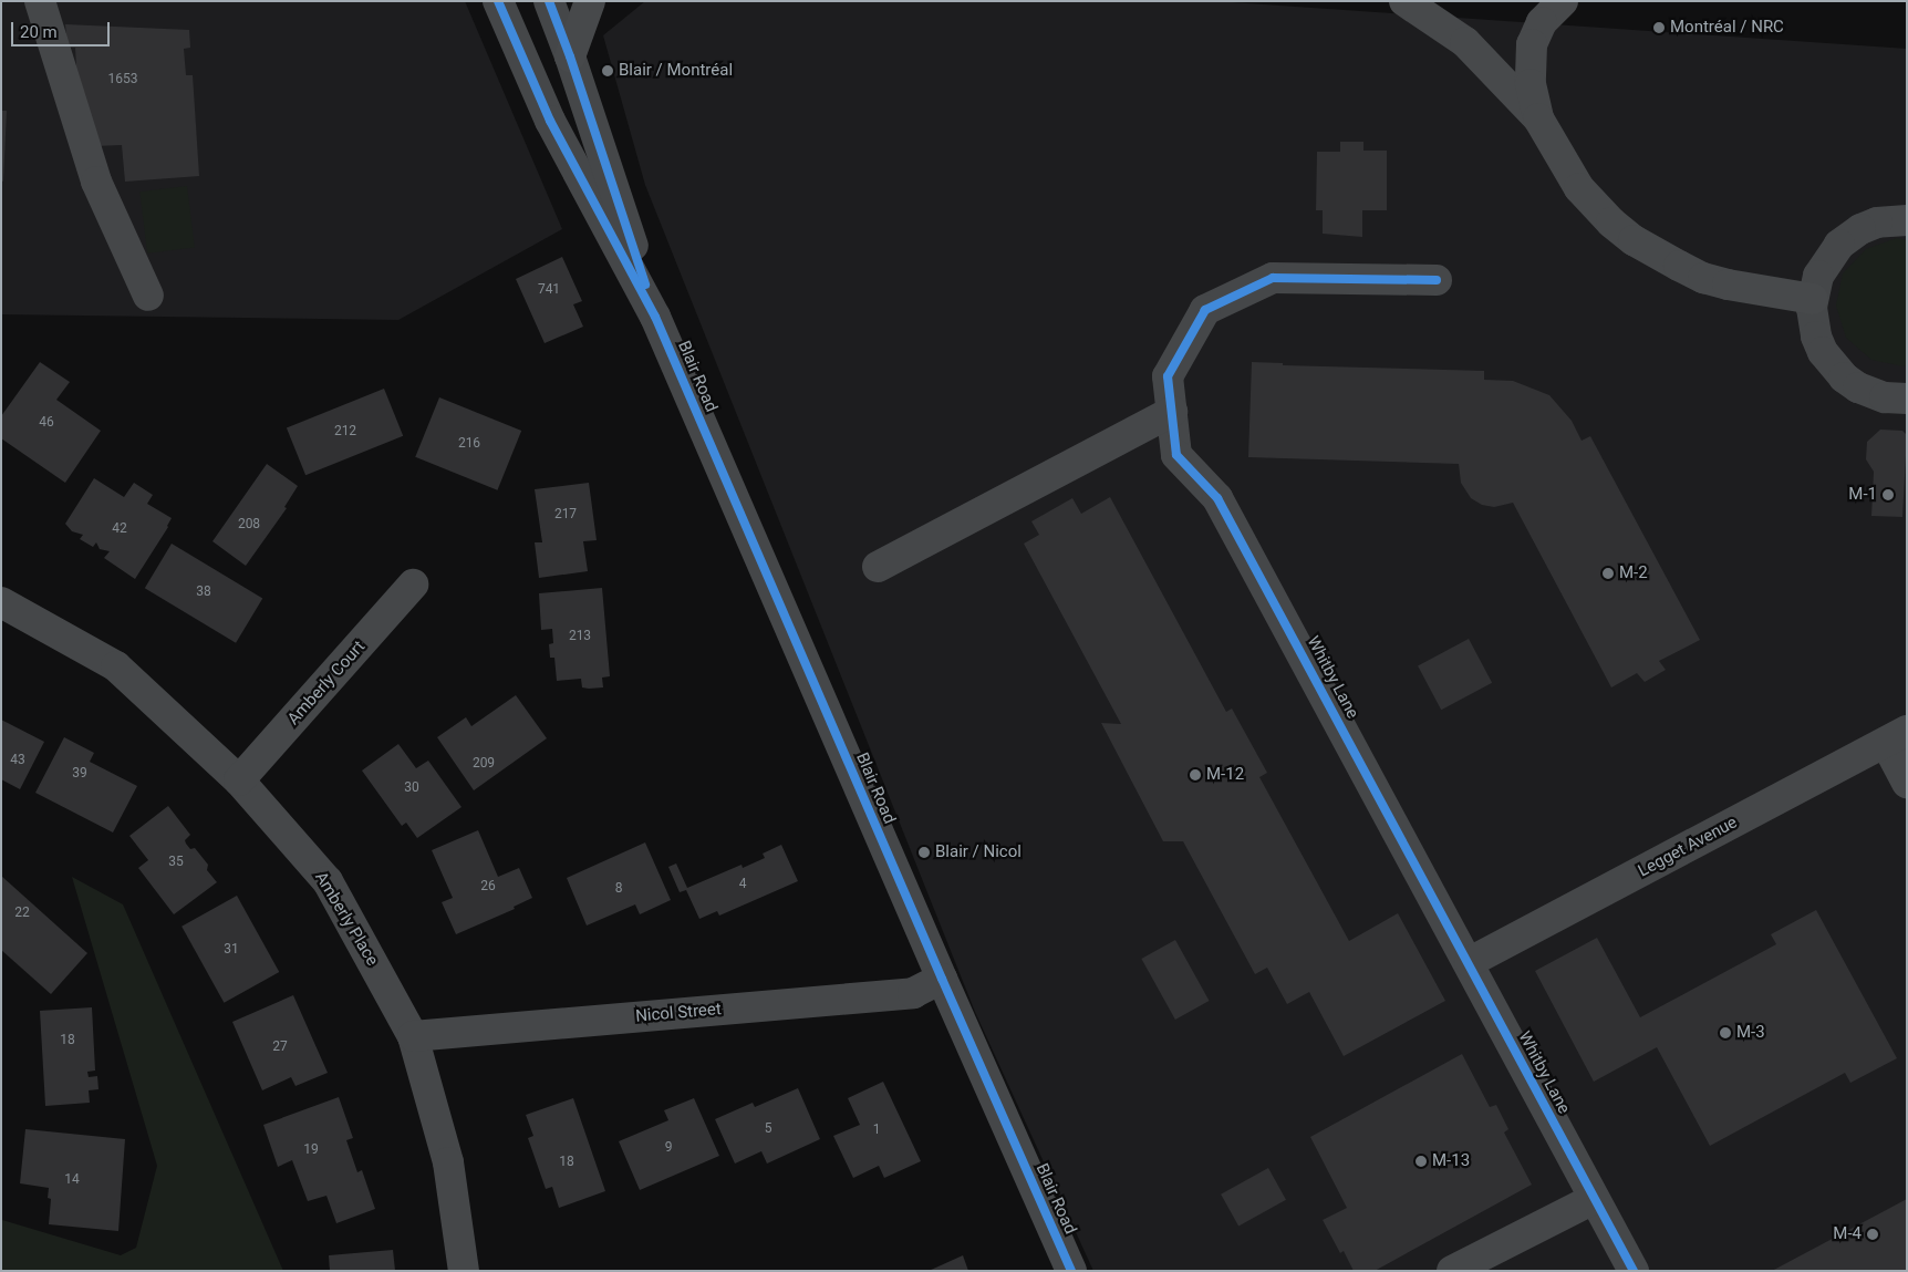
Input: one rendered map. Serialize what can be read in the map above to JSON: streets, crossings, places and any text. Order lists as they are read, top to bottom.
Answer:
{
  "streets": {
    "street": [
      "Blair Road",
      "Whitby Lane",
      "Amberly Court",
      "Legget Avenue",
      "Amberly Place",
      "Nicol Street"
    ]
  },
  "crossings": [
    ["Blair Road", "Nicol Street"],
    ["Whitby Lane", "Legget Avenue"],
    ["Amberly Court", "Amberly Place"],
    ["Amberly Place", "Nicol Street"]
  ],
  "places": [
    "Montréal / NRC",
    "Blair / Montréal",
    "M-1",
    "M-2",
    "M-12",
    "Blair / Nicol",
    "M-3",
    "M-13",
    "M-4"
  ],
  "house_numbers": [
    "1653",
    "741",
    "46",
    "212",
    "216",
    "217",
    "208",
    "42",
    "38",
    "213",
    "43",
    "209",
    "39",
    "30",
    "35",
    "4",
    "26",
    "8",
    "22",
    "31",
    "18",
    "27",
    "5",
    "1",
    "9",
    "19",
    "18",
    "14"
  ],
  "scale_bar": "20 m"
}
